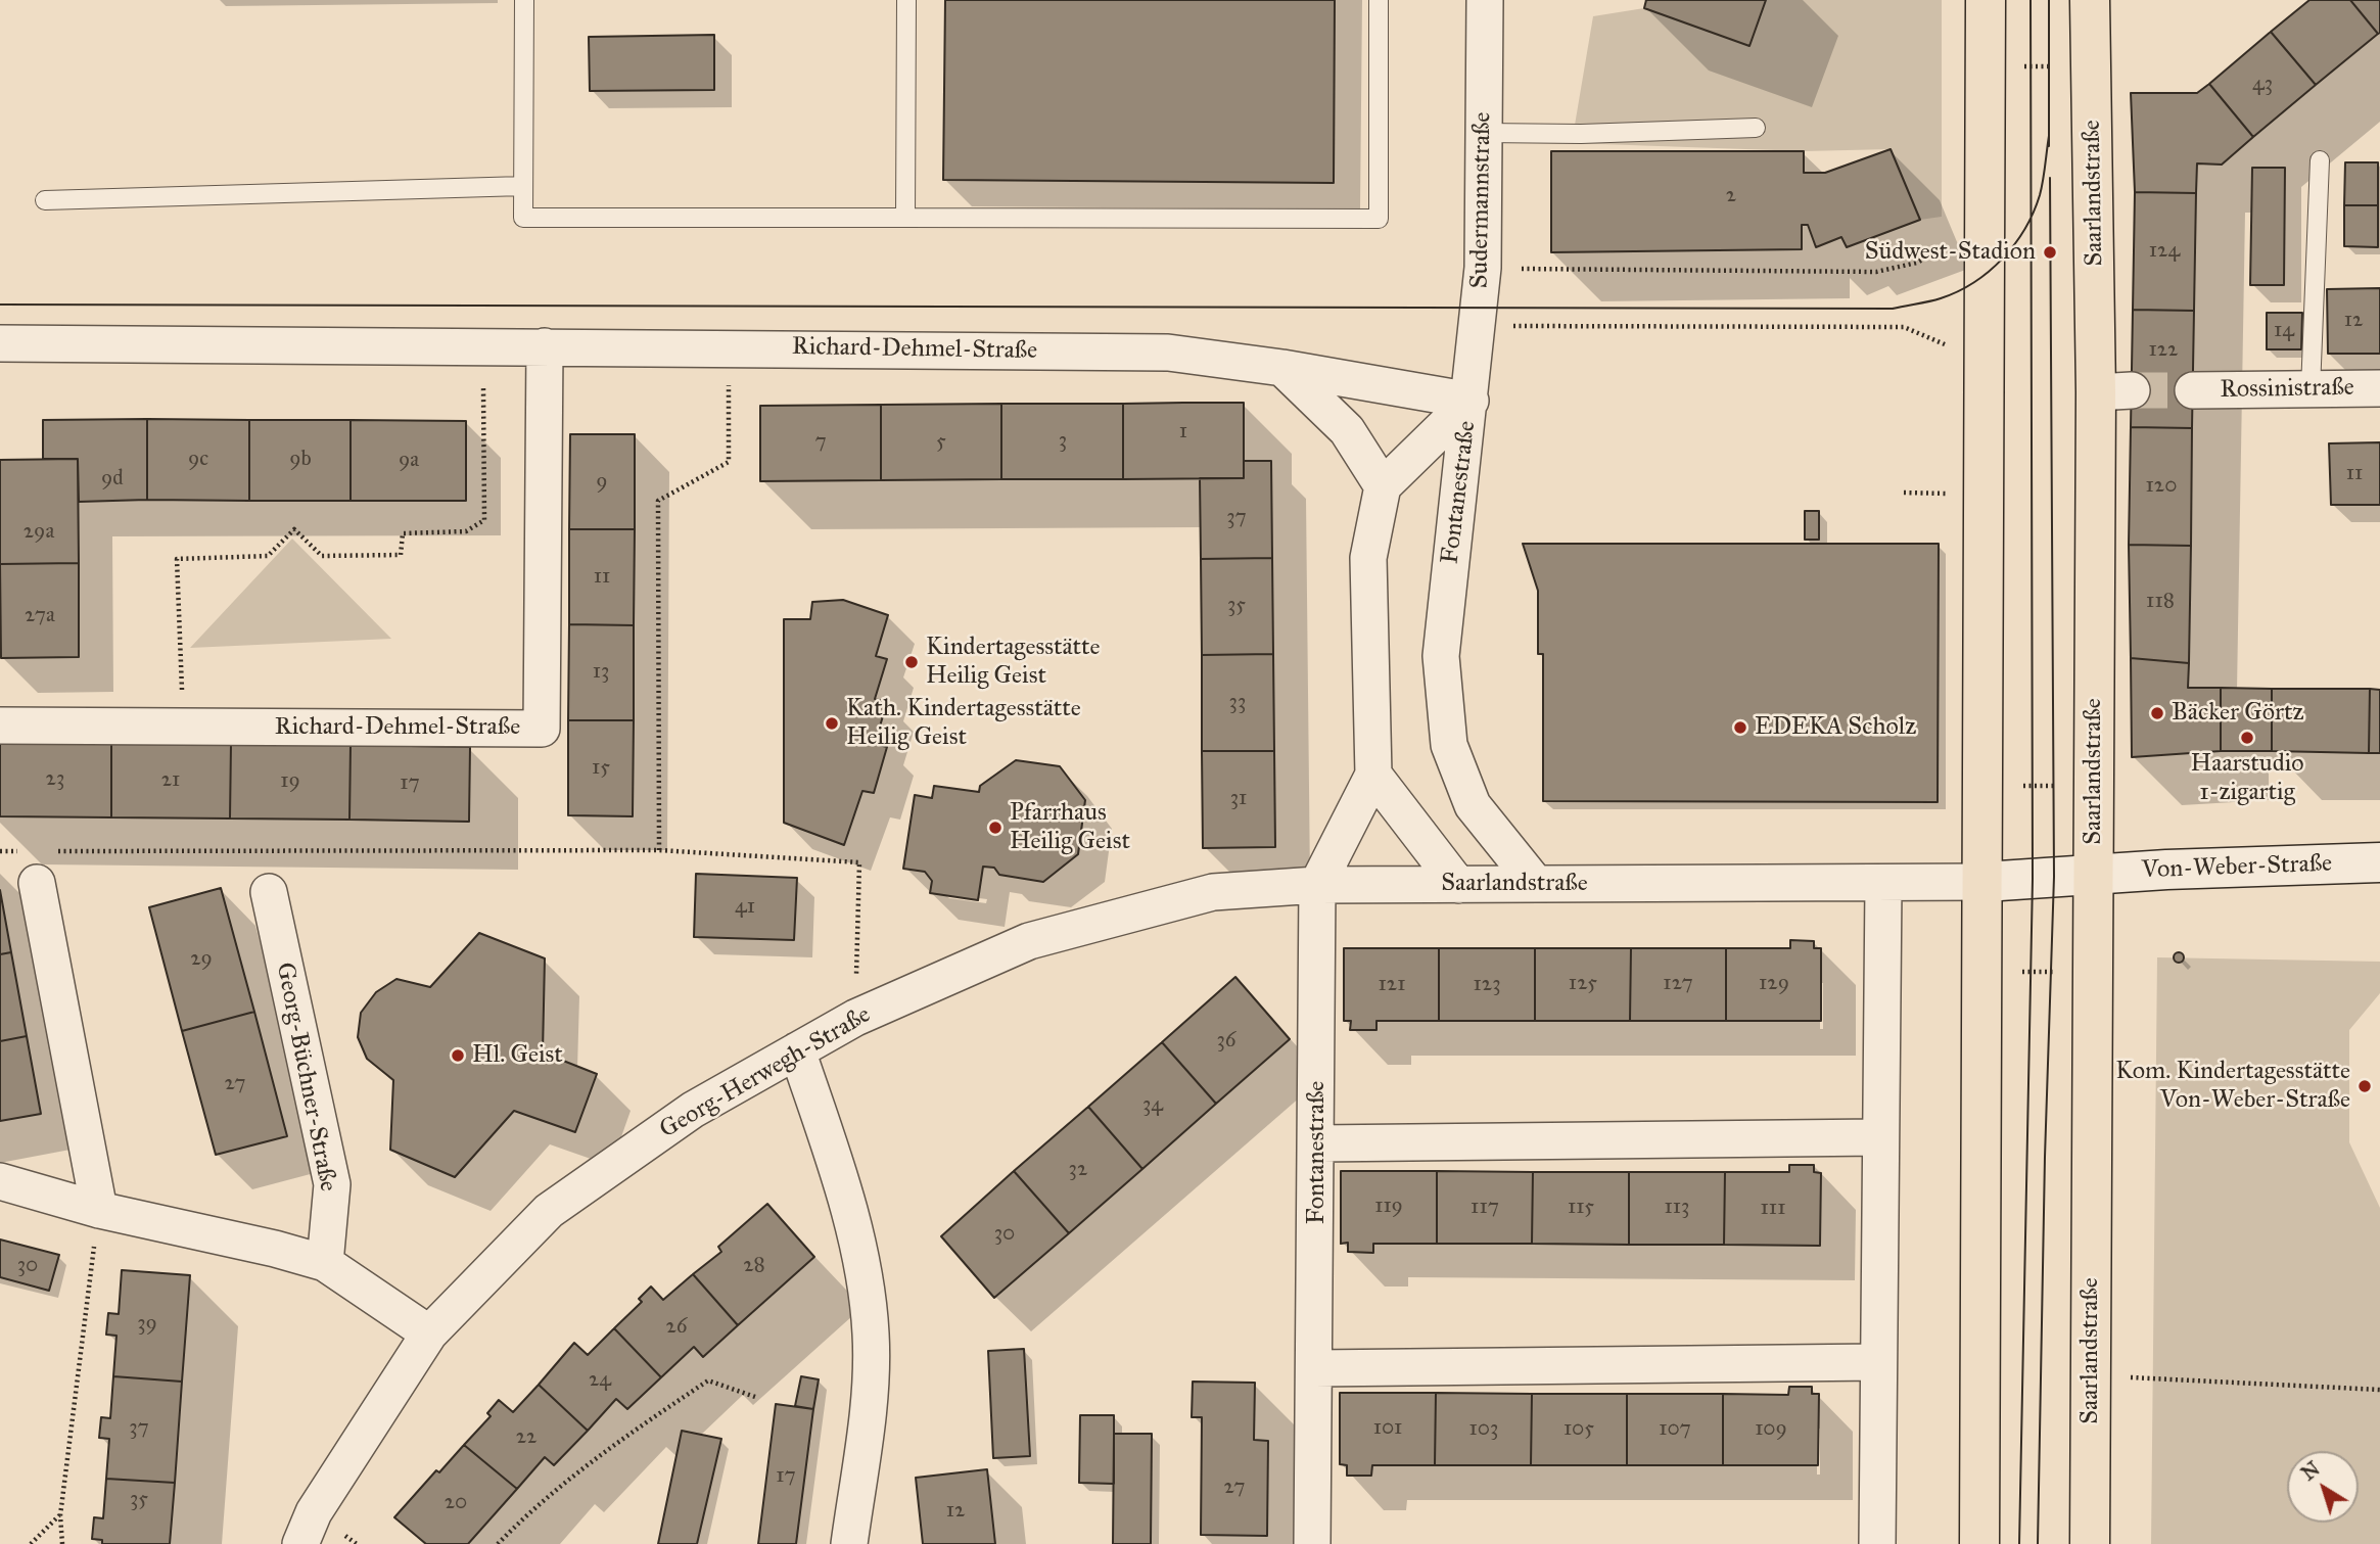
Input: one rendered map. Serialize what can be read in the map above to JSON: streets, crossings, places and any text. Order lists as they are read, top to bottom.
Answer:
{
  "streets": {
    "main road": ["Saarlandstraße"],
    "street": [
      "Sudermannstraße",
      "Richard-Dehmel-Straße",
      "Rossinistraße",
      "Fontanestraße",
      "Von-Weber-Straße",
      "Georg-Herwegh-Straße",
      "Georg-Büchner-Straße"
    ]
  },
  "crossings": [
    ["Saarlandstraße", "Fontanestraße"],
    ["Saarlandstraße", "Von-Weber-Straße"],
    ["Saarlandstraße", "Georg-Herwegh-Straße"],
    ["Sudermannstraße", "Richard-Dehmel-Straße"],
    ["Sudermannstraße", "Fontanestraße"],
    ["Richard-Dehmel-Straße", "Fontanestraße"],
    ["Fontanestraße", "Georg-Herwegh-Straße"]
  ],
  "places": [
    "Südwest-Stadion",
    "Kindertagesstätte Heilig Geist",
    "Bäcker Görtz",
    "Kath. Kindertagesstätte Heilig Geist",
    "EDEKA Scholz",
    "Haarstudio 1-zigartig",
    "Pfarrhaus Heilig Geist",
    "Hl. Geist",
    "Kom. Kindertagesstätte Von-Weber-Straße"
  ],
  "house_numbers": [
    "43",
    "2",
    "124",
    "12",
    "14",
    "122",
    "1",
    "3",
    "7",
    "5",
    "9c",
    "9b",
    "9a",
    "11",
    "9d",
    "9",
    "120",
    "37",
    "29a",
    "11",
    "118",
    "35",
    "27a",
    "13",
    "33",
    "15",
    "23",
    "21",
    "19",
    "17",
    "31",
    "41",
    "29",
    "125",
    "127",
    "129",
    "121",
    "123",
    "36",
    "27",
    "34",
    "32",
    "119",
    "117",
    "115",
    "113",
    "111",
    "30",
    "30",
    "28",
    "39",
    "26",
    "24",
    "37",
    "101",
    "103",
    "105",
    "107",
    "109",
    "22",
    "17",
    "27",
    "35",
    "20",
    "12"
  ],
  "north": "top left"
}
